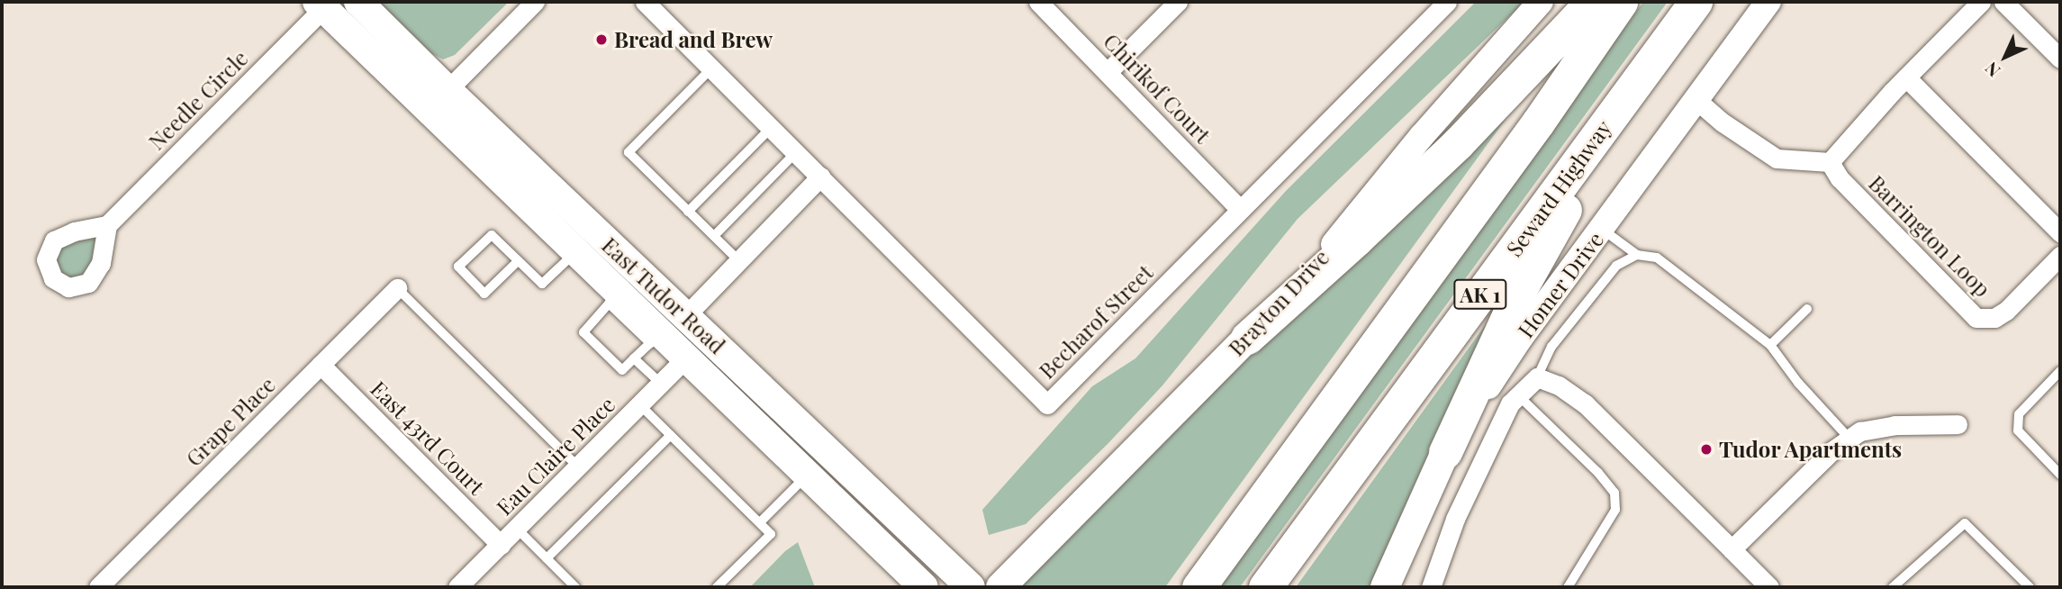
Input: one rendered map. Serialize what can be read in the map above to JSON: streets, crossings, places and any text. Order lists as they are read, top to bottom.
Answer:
{
  "streets": {
    "highway": ["Seward Highway", "AK 1"],
    "main road": ["Homer Drive", "East Tudor Road", "Brayton Drive"],
    "street": [
      "Chirikof Court",
      "Needle Circle",
      "Barrington Loop",
      "Becharof Street",
      "Grape Place",
      "East 43rd Court",
      "Eau Claire Place"
    ]
  },
  "crossings": [
    ["Chirikof Court", "Becharof Street"],
    ["Needle Circle", "East Tudor Road"],
    ["East Tudor Road", "Eau Claire Place"],
    ["Grape Place", "East 43rd Court"],
    ["East 43rd Court", "Eau Claire Place"]
  ],
  "places": ["Bread and Brew", "Tudor Apartments"],
  "north": "bottom left"
}
